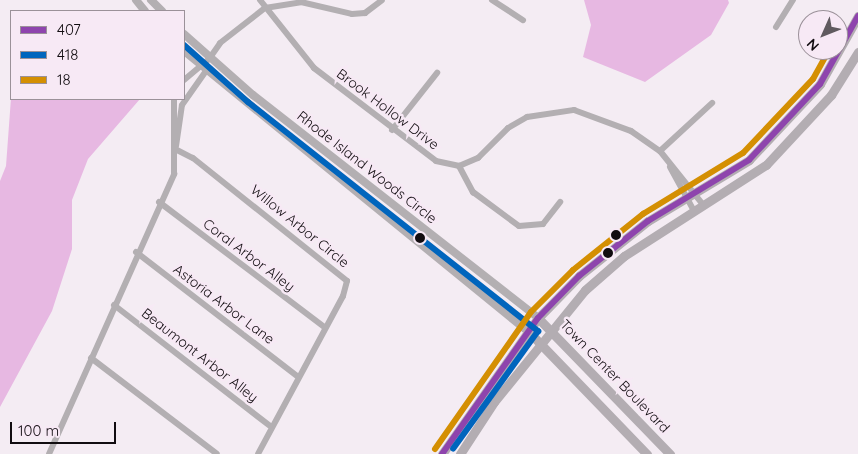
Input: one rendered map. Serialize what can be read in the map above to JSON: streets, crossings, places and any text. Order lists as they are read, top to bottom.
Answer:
{
  "streets": {
    "main road": ["Town Center Boulevard"],
    "street": [
      "Brook Hollow Drive",
      "Rhode Island Woods Circle",
      "Willow Arbor Circle",
      "Coral Arbor Alley",
      "Astoria Arbor Lane",
      "Beaumont Arbor Alley"
    ]
  },
  "crossings": [
    ["Rhode Island Woods Circle", "Town Center Boulevard"],
    ["Willow Arbor Circle", "Coral Arbor Alley"],
    ["Willow Arbor Circle", "Astoria Arbor Lane"],
    ["Willow Arbor Circle", "Beaumont Arbor Alley"]
  ],
  "lines": ["transit line 407", "transit line 418", "transit line 18"],
  "legend": ["407", "418", "18"],
  "scale_bar": "100 m",
  "north": "bottom left"
}
